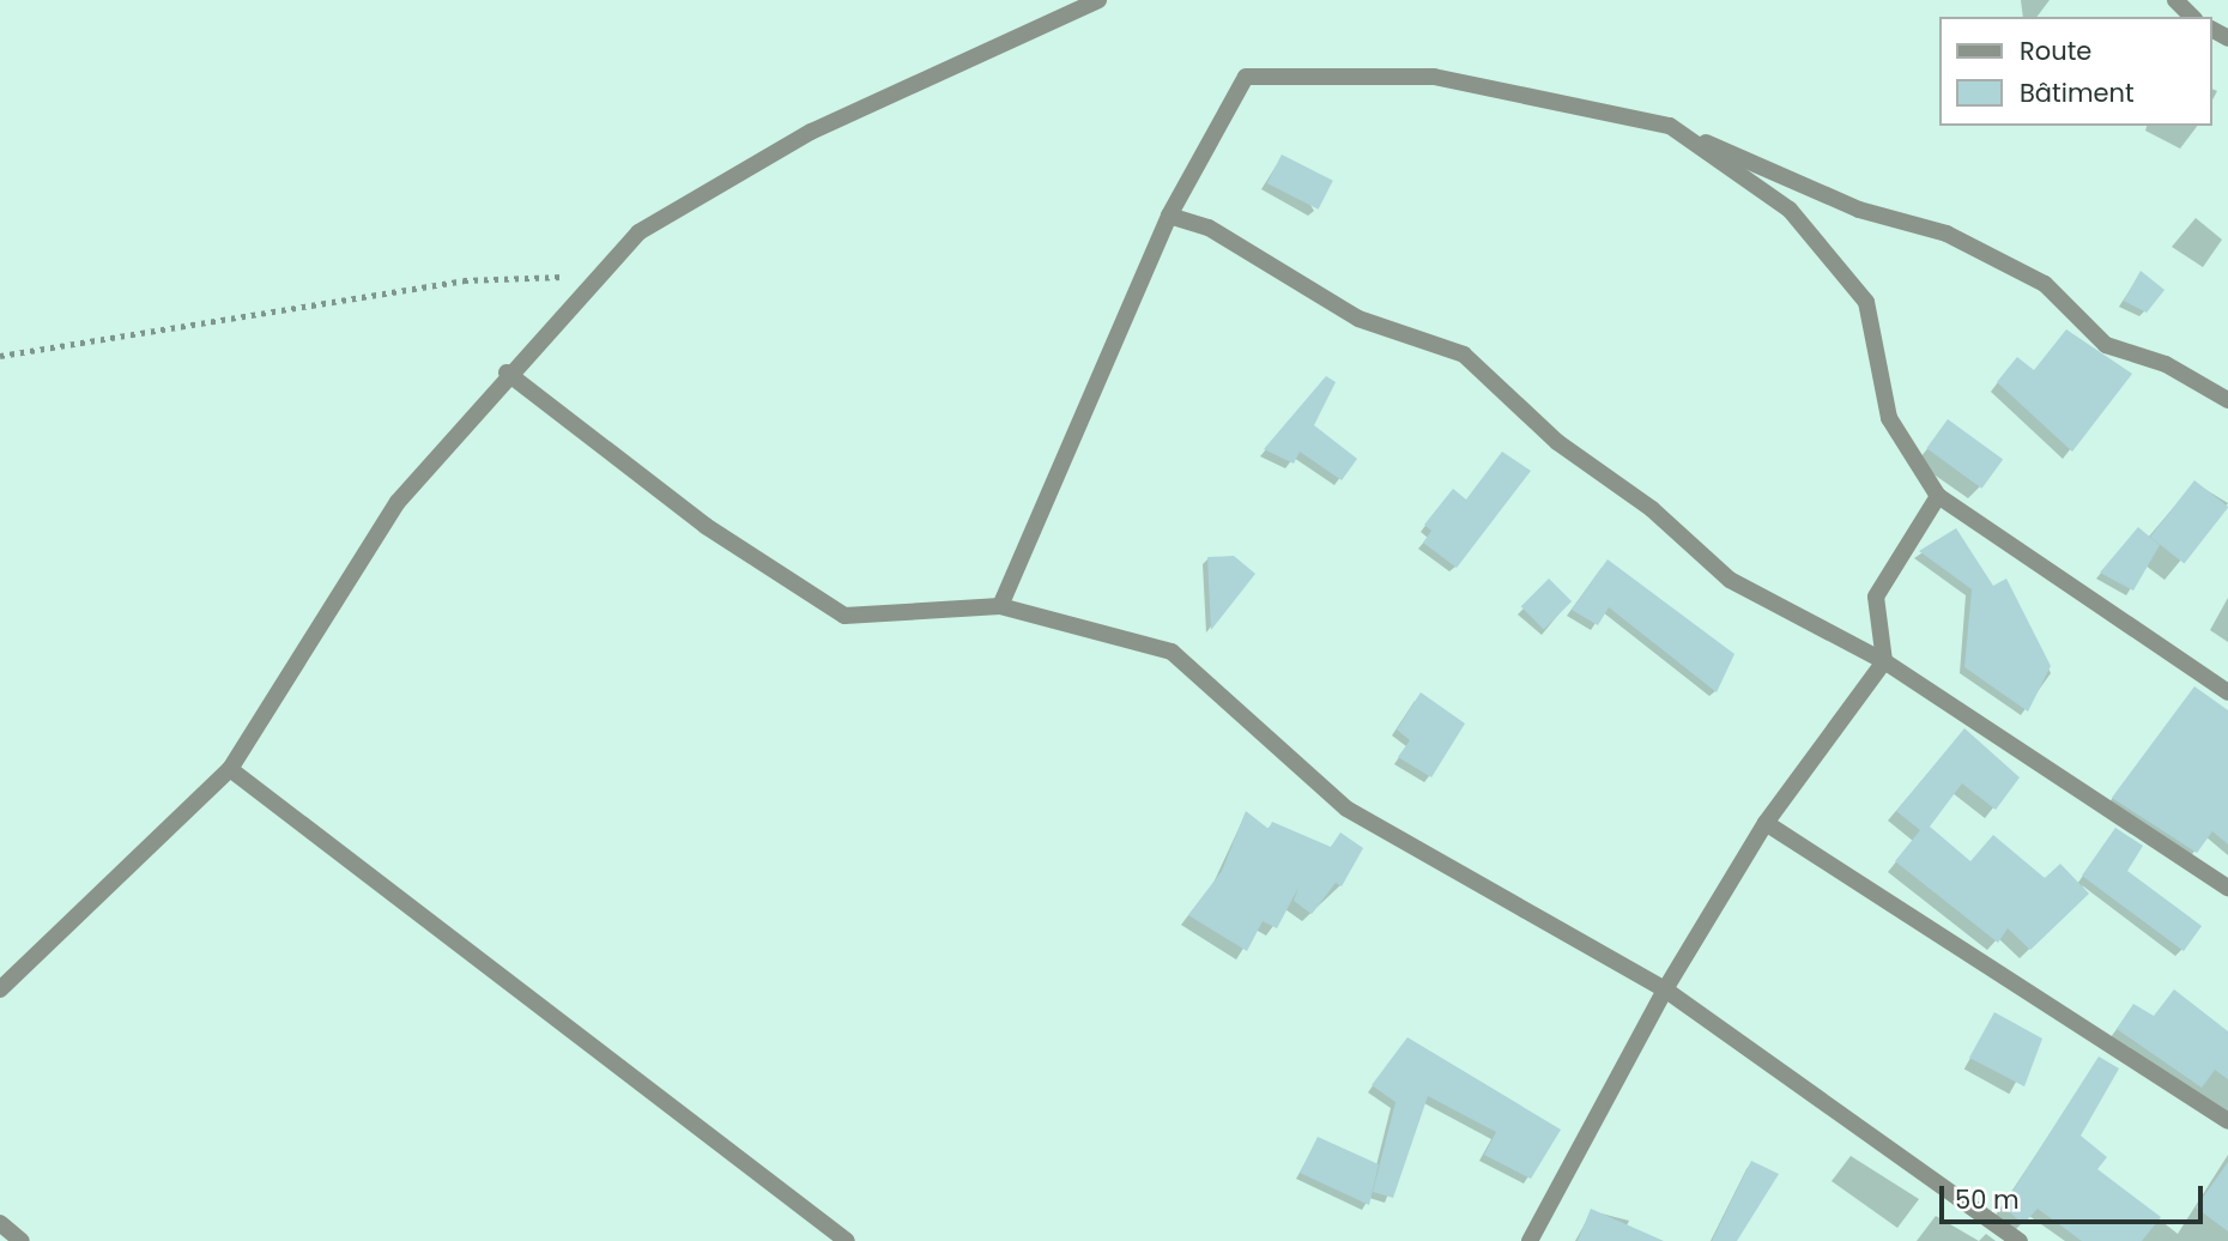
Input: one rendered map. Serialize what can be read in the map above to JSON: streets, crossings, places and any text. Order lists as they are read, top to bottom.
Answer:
{
  "legend": ["Route", "Bâtiment"],
  "scale_bar": "50 m"
}
